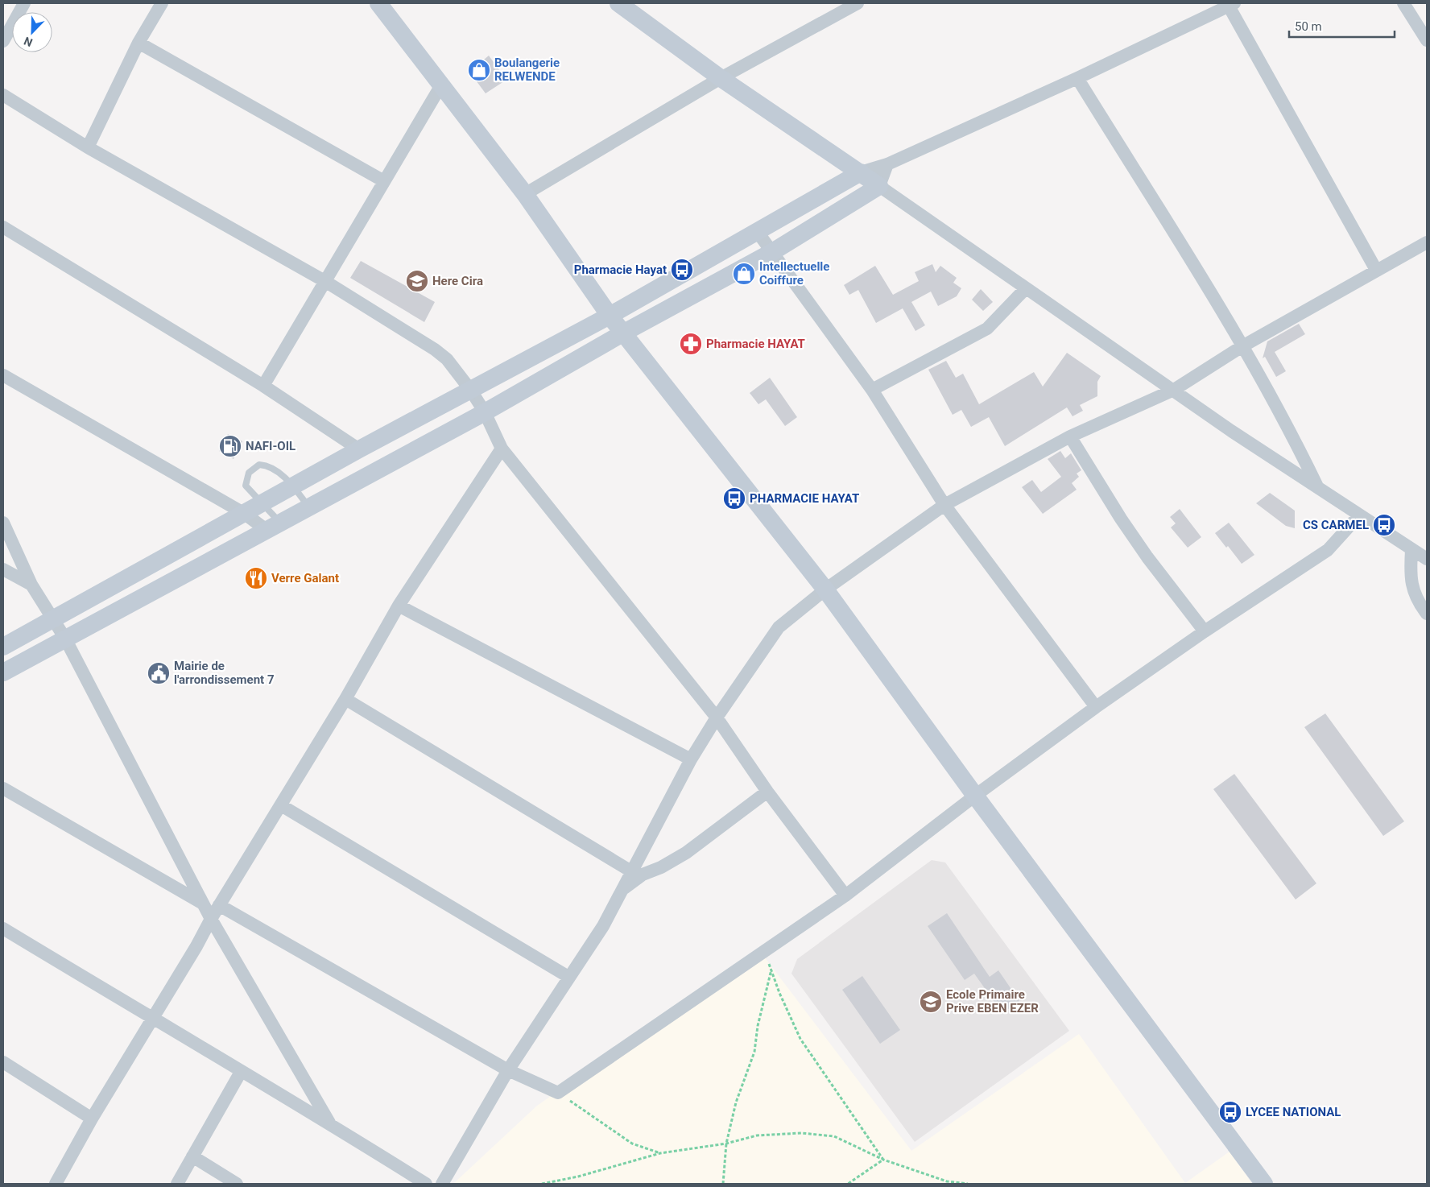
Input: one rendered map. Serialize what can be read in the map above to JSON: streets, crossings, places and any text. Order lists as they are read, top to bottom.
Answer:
{
  "places": {
    "shop": ["Boulangerie RELWENDE", "Intellectuelle Coiffure"],
    "bus stop": [
      "Pharmacie Hayat",
      "PHARMACIE HAYAT",
      "CS CARMEL",
      "LYCEE NATIONAL"
    ],
    "school or university": ["Here Cira", "Ecole Primaire Prive EBEN EZER"],
    "pharmacy": ["Pharmacie HAYAT"],
    "fuel station": ["NAFI-OIL"],
    "restaurant": ["Verre Galant"],
    "public building": ["Mairie de l'arrondissement 7"]
  },
  "scale_bar": "50 m",
  "north": "bottom left"
}
